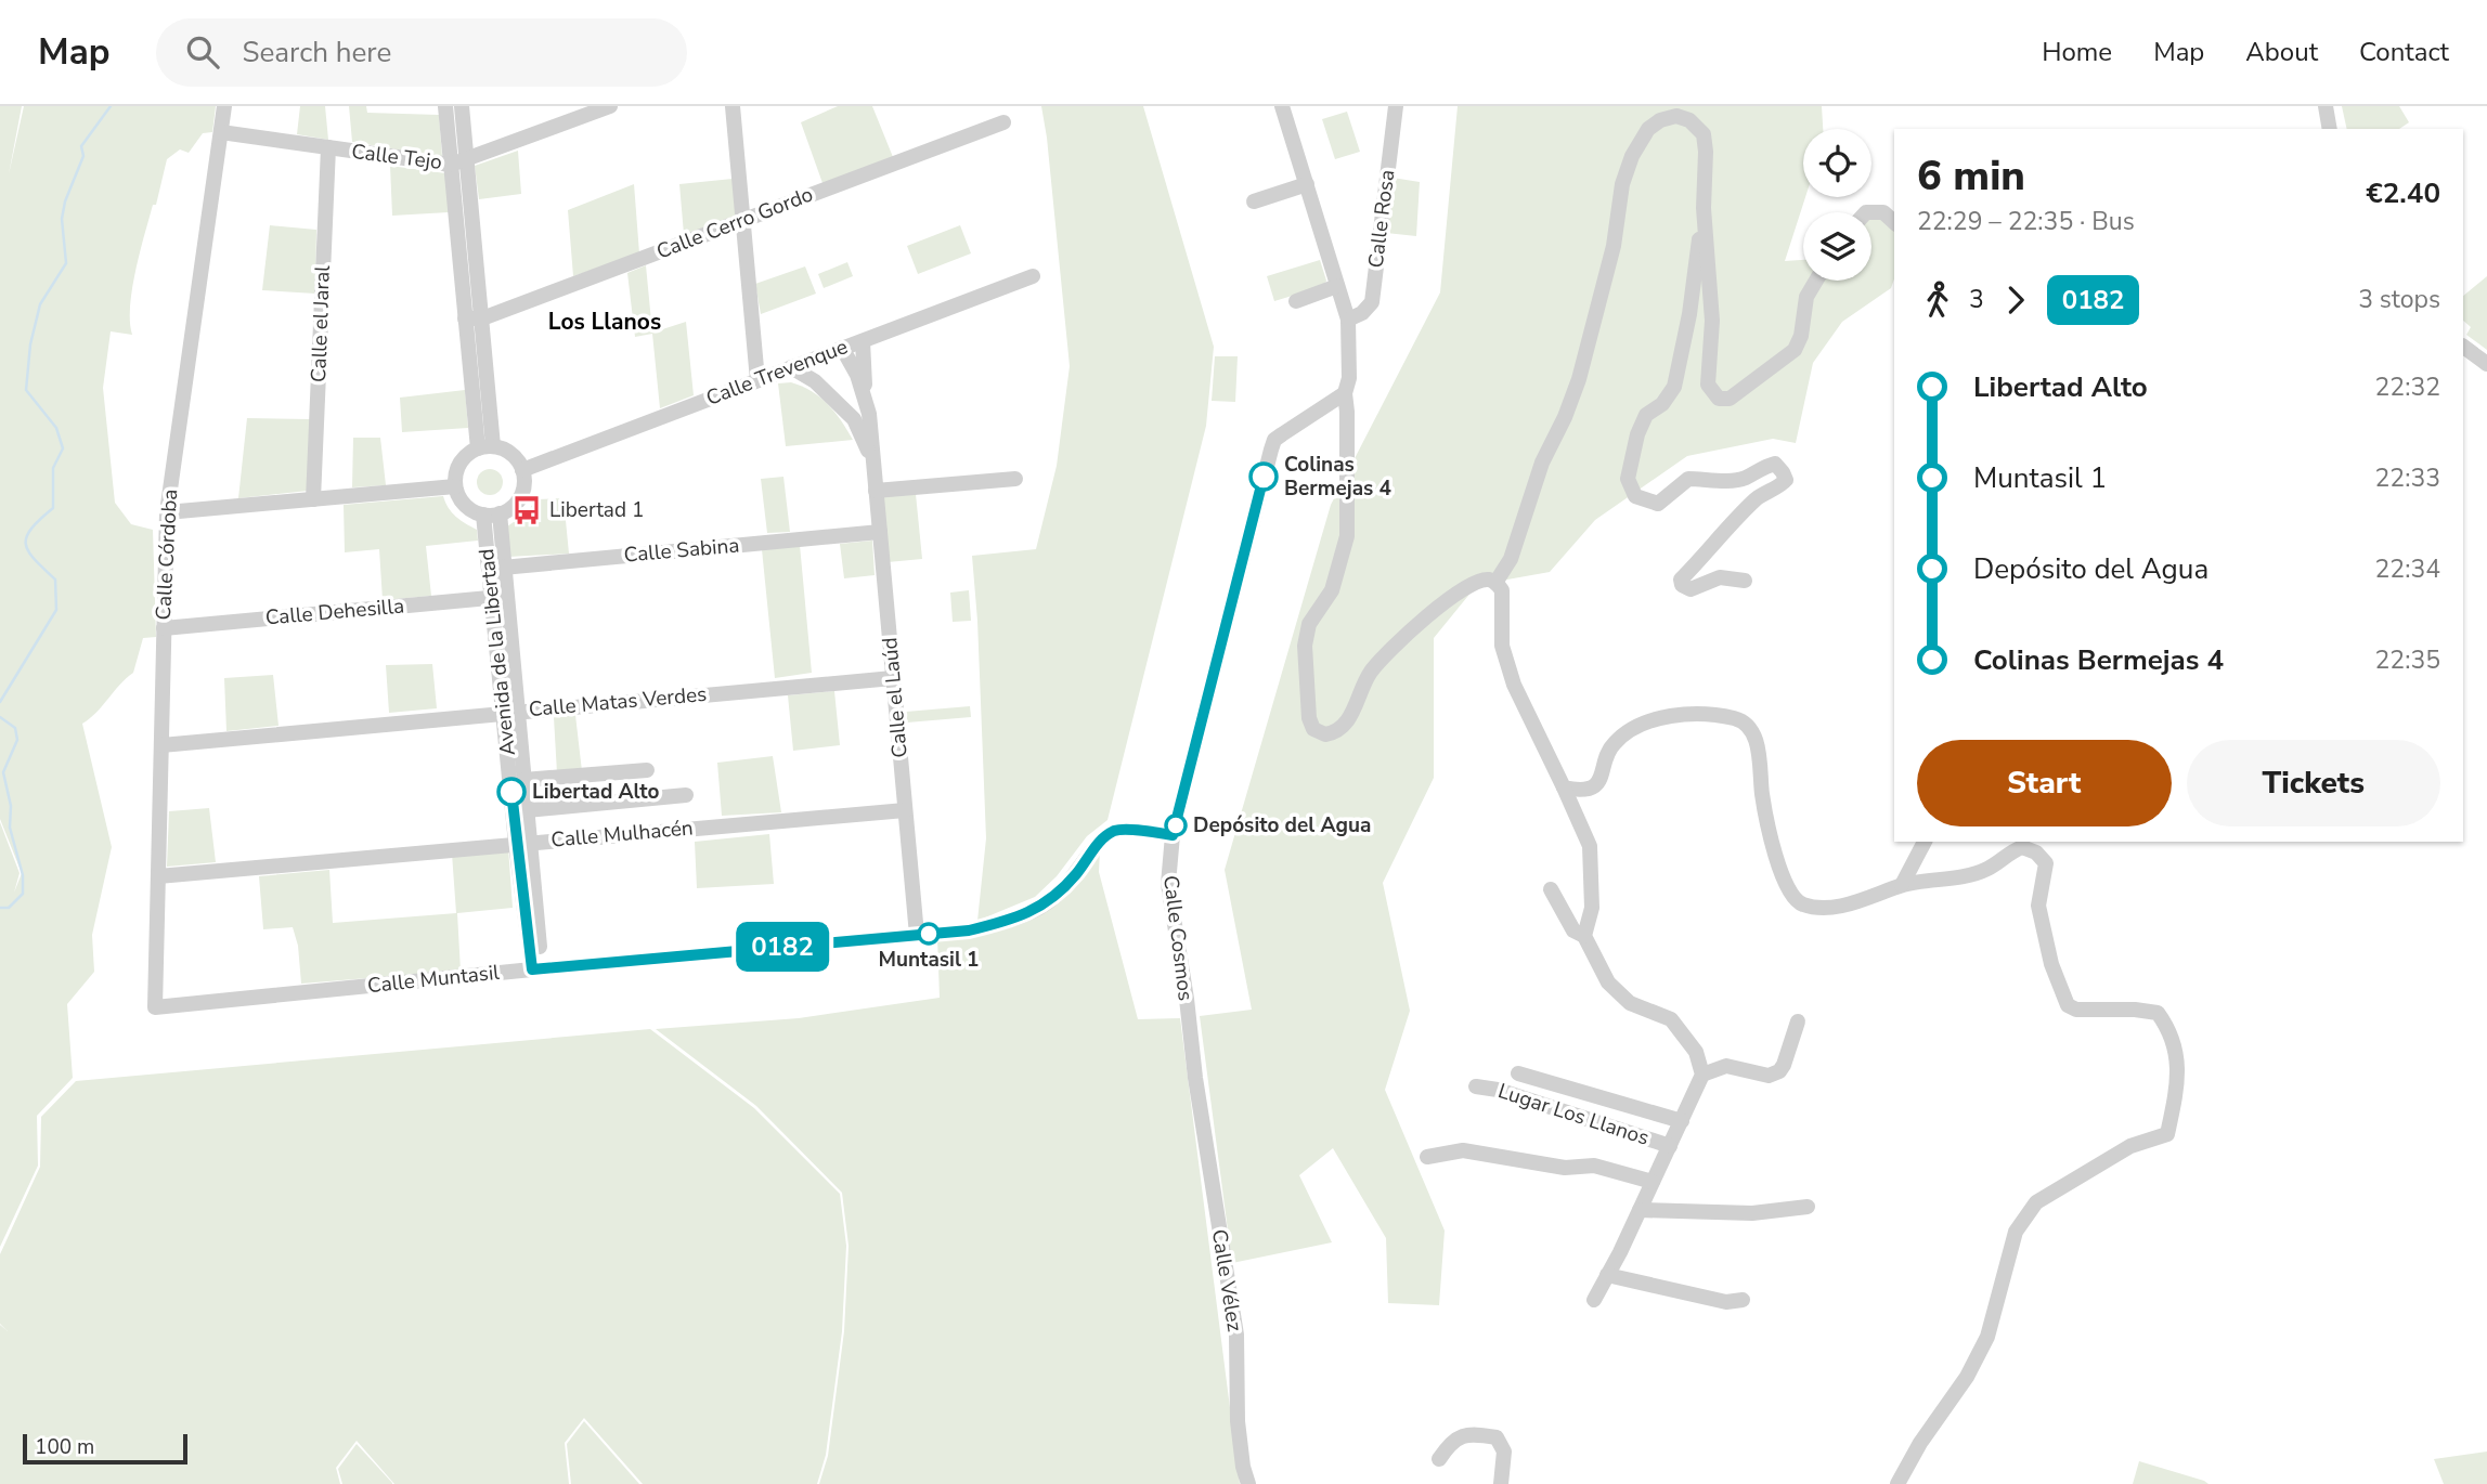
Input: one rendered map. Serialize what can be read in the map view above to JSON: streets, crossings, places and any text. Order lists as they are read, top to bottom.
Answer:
{
  "streets": {
    "street": [
      "Calle Tejo",
      "Calle Rosa",
      "Calle Cerro Gordo",
      "Calle el Jaral",
      "Calle Trevenque",
      "Calle Sabina",
      "Calle Córdoba",
      "Calle Dehesilla",
      "Avenida de la Libertad",
      "Calle el Laúd",
      "Calle Matas Verdes",
      "Calle Mulhacén",
      "Calle Cosmos",
      "Calle Muntasil",
      "Lugar Los Llanos",
      "Calle Vélez"
    ]
  },
  "crossings": [
    ["Calle Tejo", "Calle el Jaral"],
    ["Calle Tejo", "Calle Córdoba"],
    ["Calle Trevenque", "Avenida de la Libertad"],
    ["Calle Trevenque", "Calle el Laúd"],
    ["Calle Sabina", "Avenida de la Libertad"],
    ["Calle Sabina", "Calle el Laúd"],
    ["Calle Córdoba", "Calle Dehesilla"],
    ["Calle Córdoba", "Calle Matas Verdes"],
    ["Calle Córdoba", "Calle Mulhacén"],
    ["Calle Córdoba", "Calle Muntasil"],
    ["Calle Dehesilla", "Avenida de la Libertad"],
    ["Avenida de la Libertad", "Calle Matas Verdes"],
    ["Avenida de la Libertad", "Calle Mulhacén"],
    ["Avenida de la Libertad", "Calle Muntasil"],
    ["Calle el Laúd", "Calle Matas Verdes"],
    ["Calle el Laúd", "Calle Mulhacén"],
    ["Calle el Laúd", "Calle Muntasil"],
    ["Calle Cosmos", "Calle Muntasil"],
    ["Calle Cosmos", "Calle Vélez"]
  ],
  "districts": ["Los Llanos"],
  "places": {
    "other": [
      "Colinas Bermejas 4",
      "Libertad Alto",
      "Depósito del Agua",
      "Muntasil 1"
    ],
    "bus stop": ["Libertad 1"]
  },
  "lines": ["bus line 0182"],
  "scale_bar": "100 m",
  "page": {
    "header": "Map",
    "search": "Search here",
    "nav": [
      "Home",
      "Map",
      "About",
      "Contact"
    ],
    "on_map": "0182",
    "heading": ["6 min", "22:29 – 22:35 · Bus", "€2.40"],
    "legs": ["3", "0182", "3 stops"],
    "list": [
      {
        "name": "Libertad Alto",
        "value": "22:32"
      },
      {
        "name": "Muntasil 1",
        "value": "22:33"
      },
      {
        "name": "Depósito del Agua",
        "value": "22:34"
      },
      {
        "name": "Colinas Bermejas 4",
        "value": "22:35"
      }
    ],
    "buttons": ["Start", "Tickets"],
    "scale": "100 m"
  }
}
